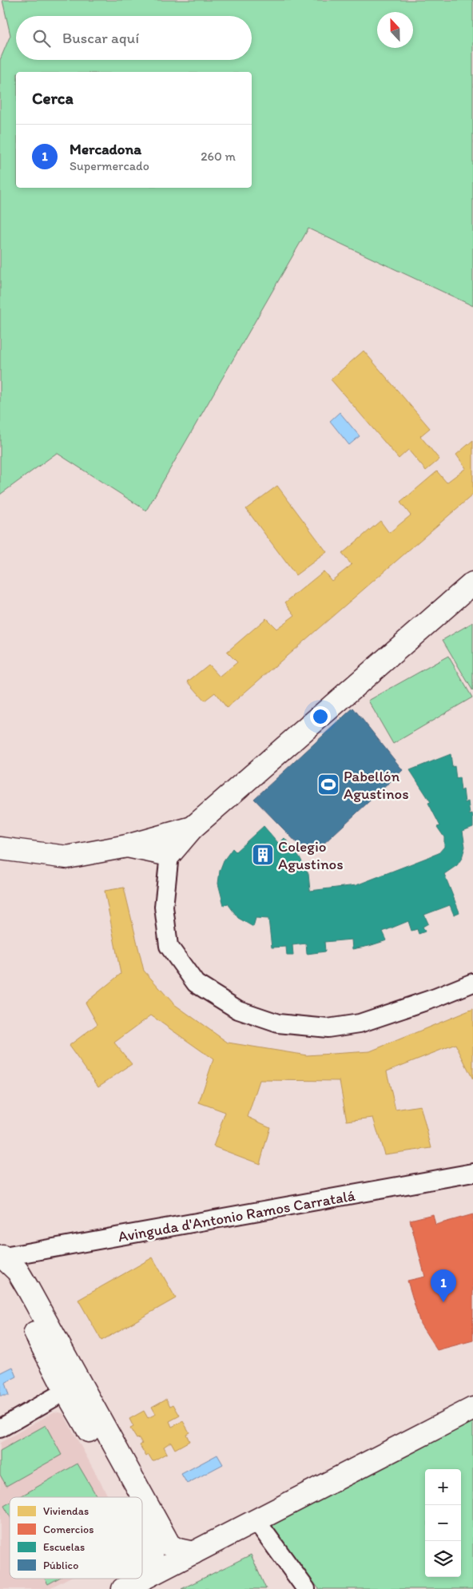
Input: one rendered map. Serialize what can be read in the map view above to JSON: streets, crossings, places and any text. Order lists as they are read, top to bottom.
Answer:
{
  "streets": {
    "street": ["Avinguda d'Antonio Ramos Carratalá"]
  },
  "places": {
    "sports": ["Pabellón Agustinos"],
    "building": ["Colegio Agustinos"]
  },
  "legend": [
    "Viviendas",
    "Comercios",
    "Escuelas",
    "Público"
  ],
  "north": "top",
  "page": {
    "search": "Buscar aquí",
    "heading": "Cerca",
    "list": [
      {
        "mark": "1",
        "name": "Mercadona",
        "note": "Supermercado",
        "value": "260 m"
      }
    ],
    "pins": "1",
    "map_buttons": ["+", "−"]
  }
}
